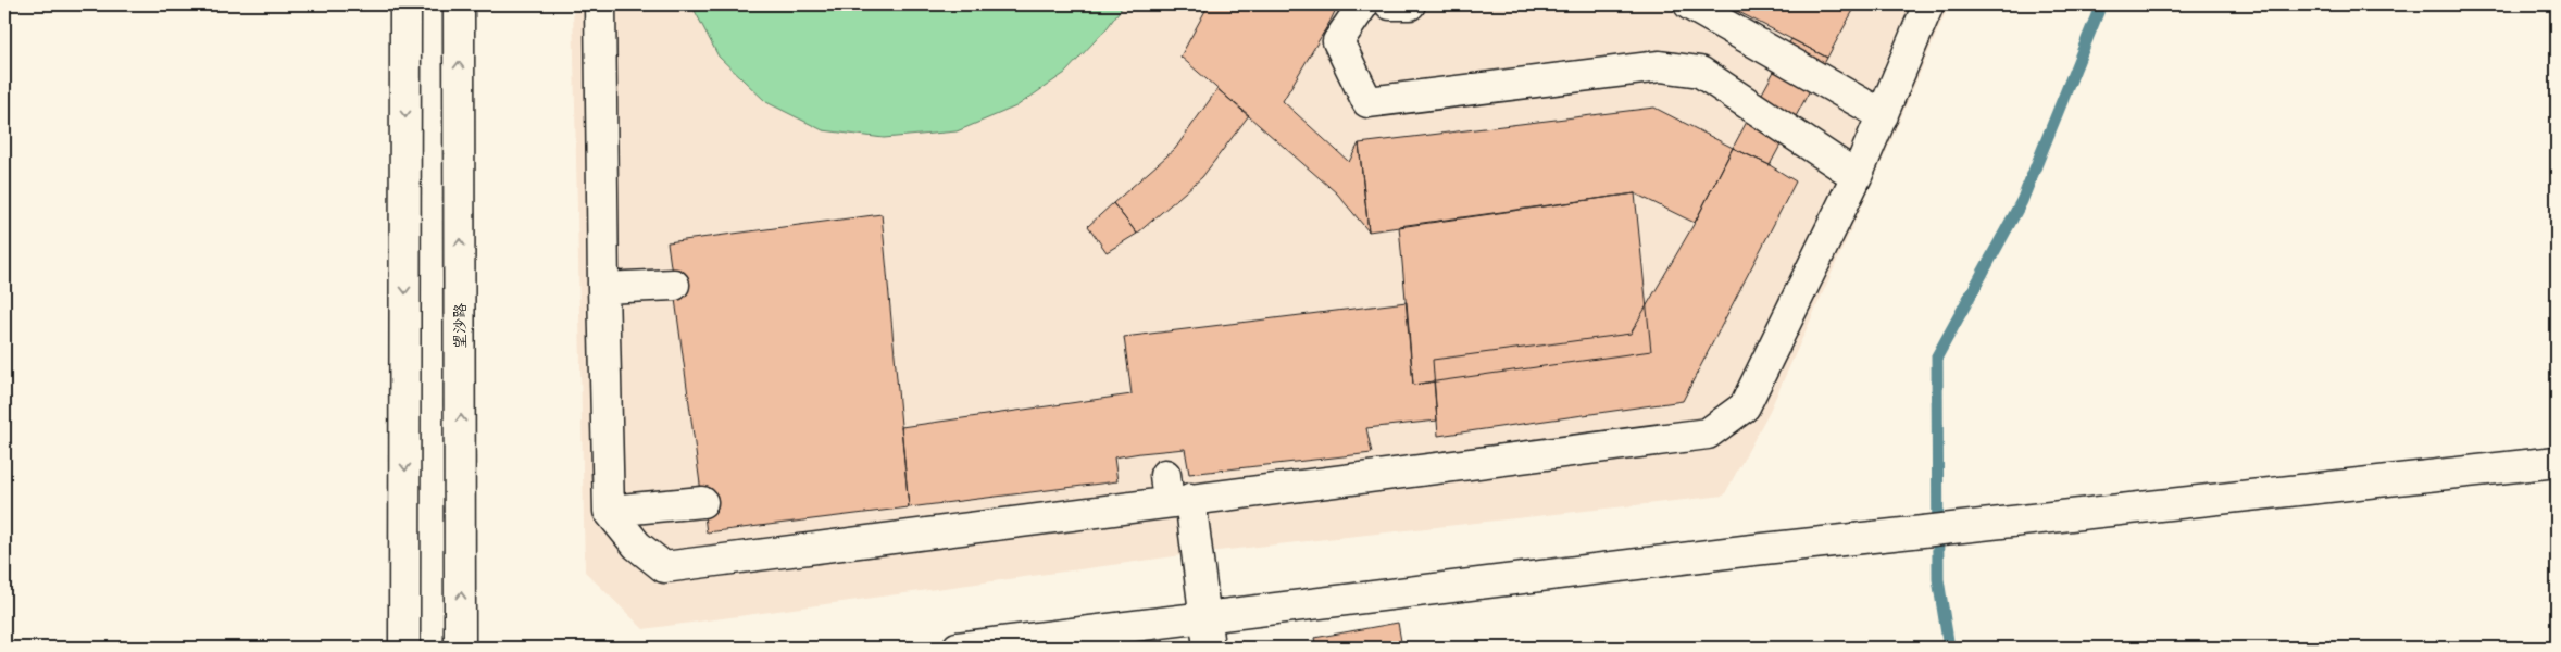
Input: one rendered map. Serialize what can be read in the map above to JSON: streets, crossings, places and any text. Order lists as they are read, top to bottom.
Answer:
{
  "streets": {
    "street": ["望沙路"]
  }
}
